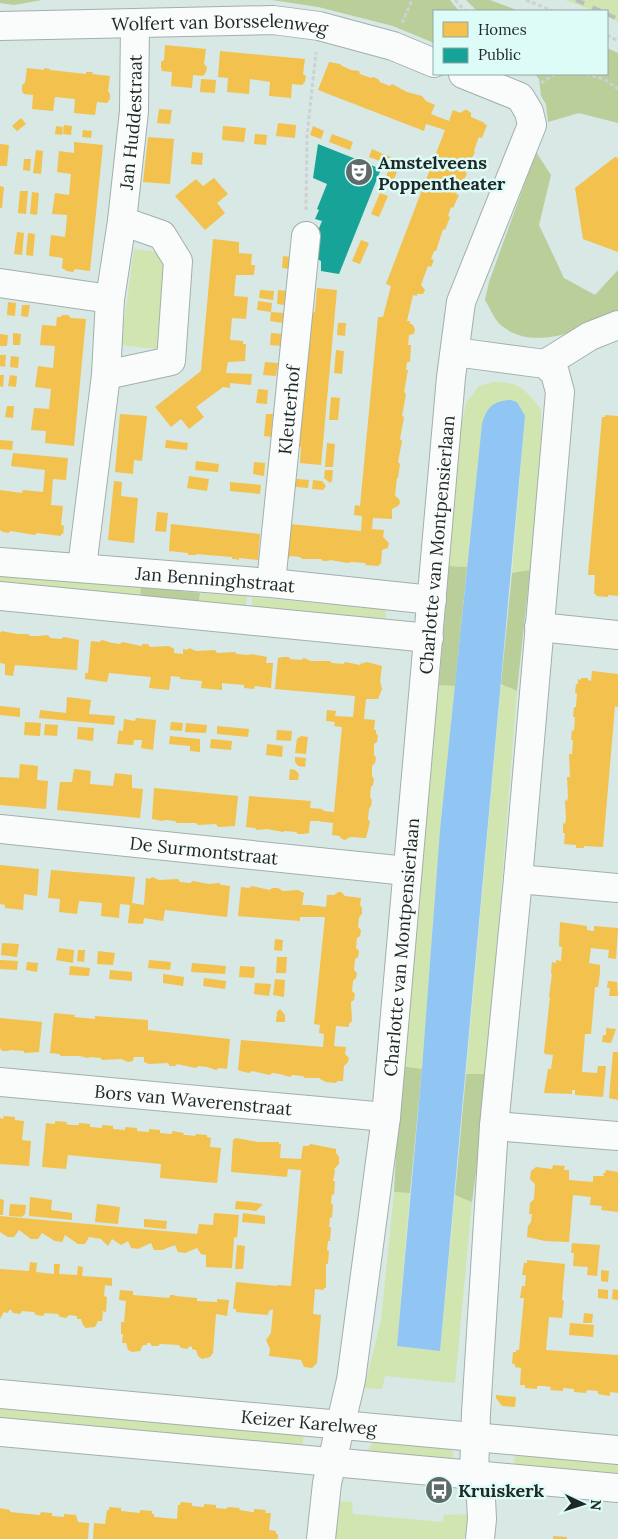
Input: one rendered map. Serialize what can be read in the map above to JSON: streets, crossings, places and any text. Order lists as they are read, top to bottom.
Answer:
{
  "streets": {
    "street": [
      "Wolfert van Borsselenweg",
      "Jan Huddestraat",
      "Kleuterhof",
      "Charlotte van Montpensierlaan",
      "Jan Benninghstraat",
      "De Surmontstraat",
      "Bors van Waverenstraat",
      "Keizer Karelweg"
    ]
  },
  "crossings": [
    ["Wolfert van Borsselenweg", "Jan Huddestraat"],
    ["Jan Huddestraat", "Jan Benninghstraat"],
    ["Kleuterhof", "Jan Benninghstraat"],
    ["Charlotte van Montpensierlaan", "Jan Benninghstraat"],
    ["Charlotte van Montpensierlaan", "De Surmontstraat"],
    ["Charlotte van Montpensierlaan", "Bors van Waverenstraat"],
    ["Charlotte van Montpensierlaan", "Keizer Karelweg"]
  ],
  "places": {
    "theatre": ["Amstelveens Poppentheater"],
    "bus stop": ["Kruiskerk"]
  },
  "legend": ["Homes", "Public"],
  "north": "right"
}
